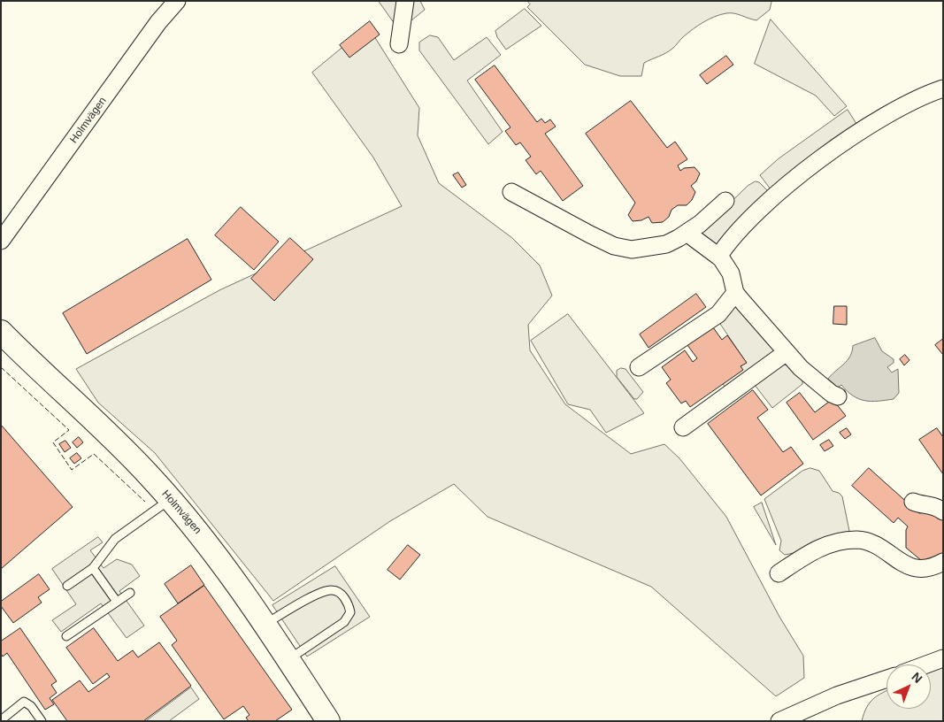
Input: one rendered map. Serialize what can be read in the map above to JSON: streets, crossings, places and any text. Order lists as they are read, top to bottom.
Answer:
{
  "streets": {
    "street": ["Holmvägen"]
  },
  "north": "top right"
}
